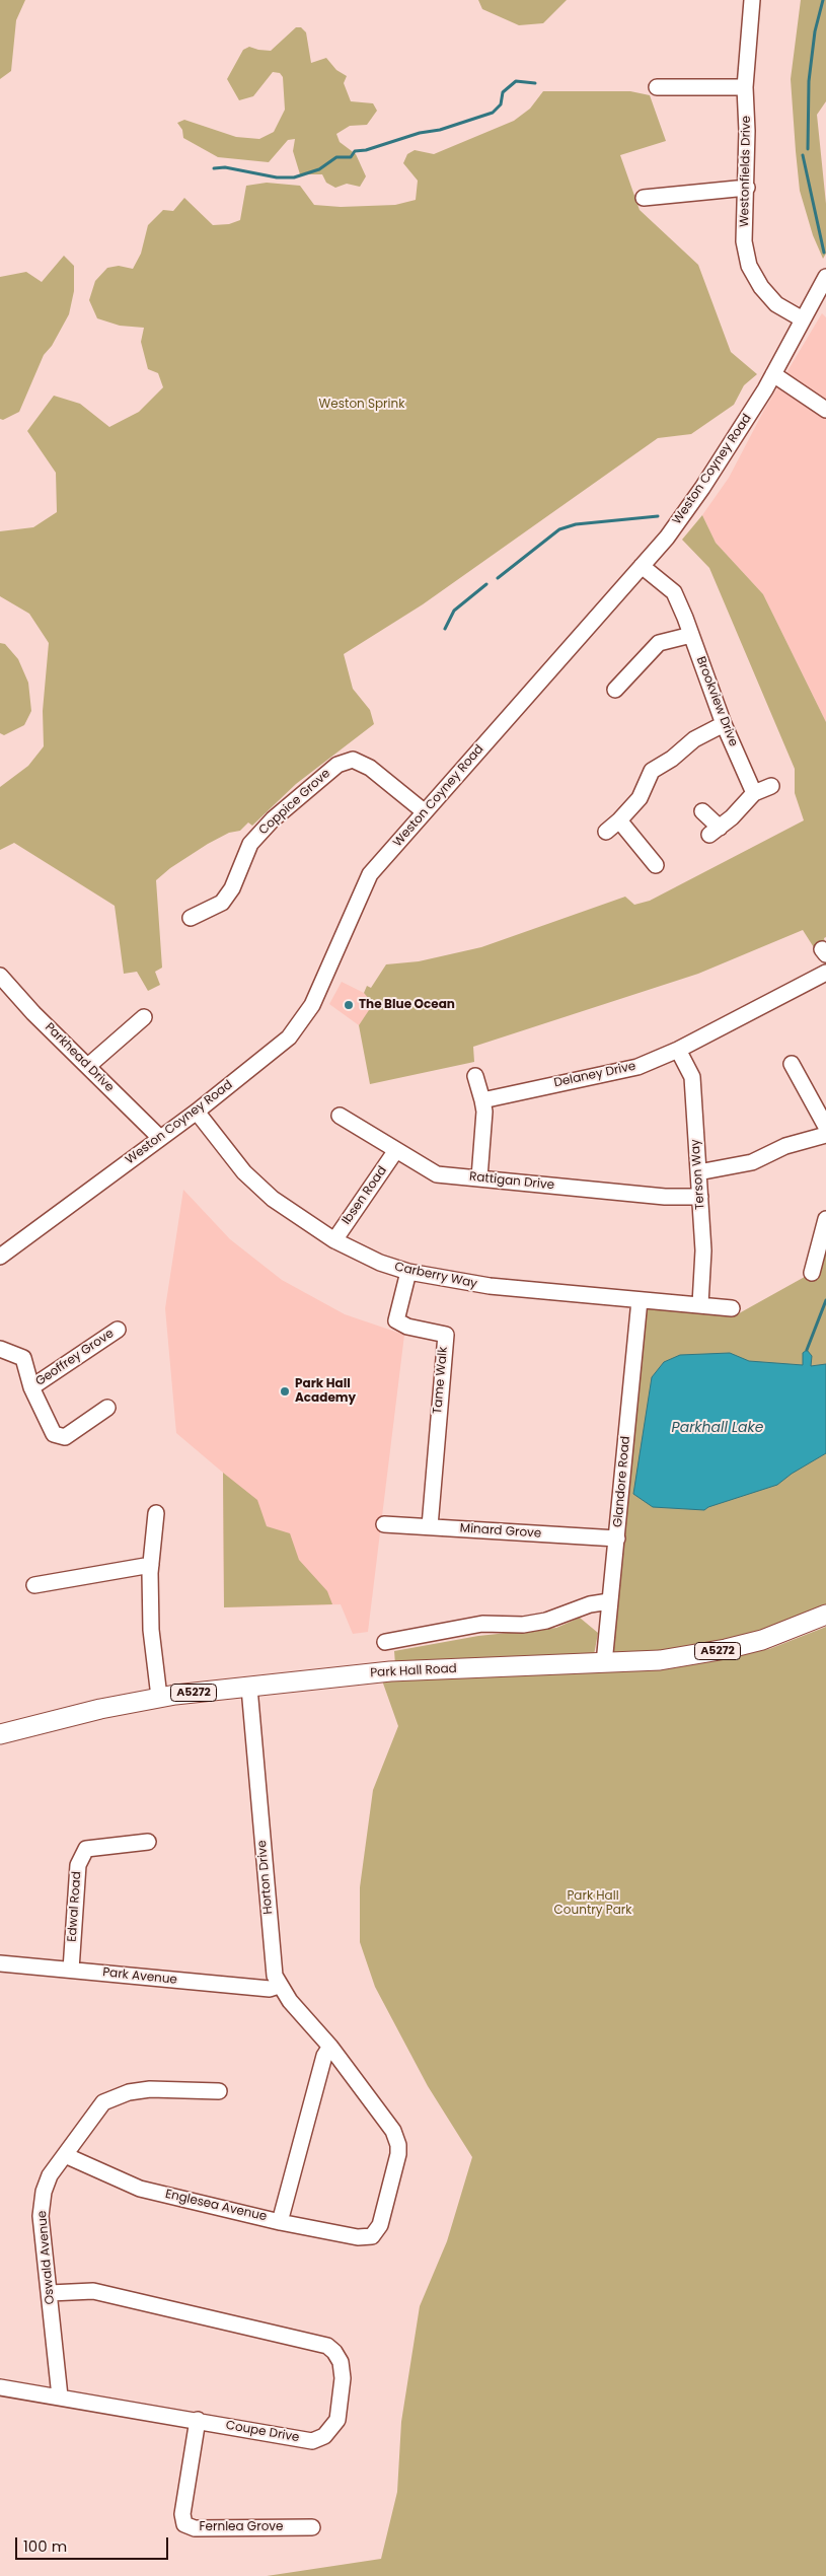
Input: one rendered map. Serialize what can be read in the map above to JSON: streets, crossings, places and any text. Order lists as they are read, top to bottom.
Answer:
{
  "streets": {
    "main road": ["A5272", "Park Hall Road"],
    "street": [
      "Westonfields Drive",
      "Weston Coyney Road",
      "Brookview Drive",
      "Coppice Grove",
      "Parkhead Drive",
      "Delaney Drive",
      "Terson Way",
      "Rattigan Drive",
      "Ibsen Road",
      "Carberry Way",
      "Geoffrey Grove",
      "Tame Walk",
      "Glandore Road",
      "Minard Grove",
      "Horton Drive",
      "Edwal Road",
      "Park Avenue",
      "Englesea Avenue",
      "Oswald Avenue",
      "Coupe Drive",
      "Fernlea Grove"
    ]
  },
  "crossings": [
    ["Westonfields Drive", "Weston Coyney Road"],
    ["Weston Coyney Road", "Brookview Drive"],
    ["Weston Coyney Road", "Coppice Grove"],
    ["Weston Coyney Road", "Parkhead Drive"],
    ["Weston Coyney Road", "Carberry Way"],
    ["Delaney Drive", "Terson Way"],
    ["Terson Way", "Rattigan Drive"],
    ["Terson Way", "Carberry Way"],
    ["Rattigan Drive", "Ibsen Road"],
    ["Ibsen Road", "Carberry Way"],
    ["Carberry Way", "Tame Walk"],
    ["Carberry Way", "Glandore Road"],
    ["Tame Walk", "Minard Grove"],
    ["Glandore Road", "Minard Grove"],
    ["Glandore Road", "Park Hall Road"],
    ["Park Hall Road", "Horton Drive"],
    ["Horton Drive", "Park Avenue"],
    ["Horton Drive", "Englesea Avenue"],
    ["Edwal Road", "Park Avenue"],
    ["Englesea Avenue", "Oswald Avenue"],
    ["Oswald Avenue", "Coupe Drive"],
    ["Coupe Drive", "Fernlea Grove"]
  ],
  "water": ["Parkhall Lake"],
  "parks": ["Weston Sprink", "Park Hall Country Park"],
  "places": ["The Blue Ocean", "Park Hall Academy"],
  "scale_bar": "100 m"
}
